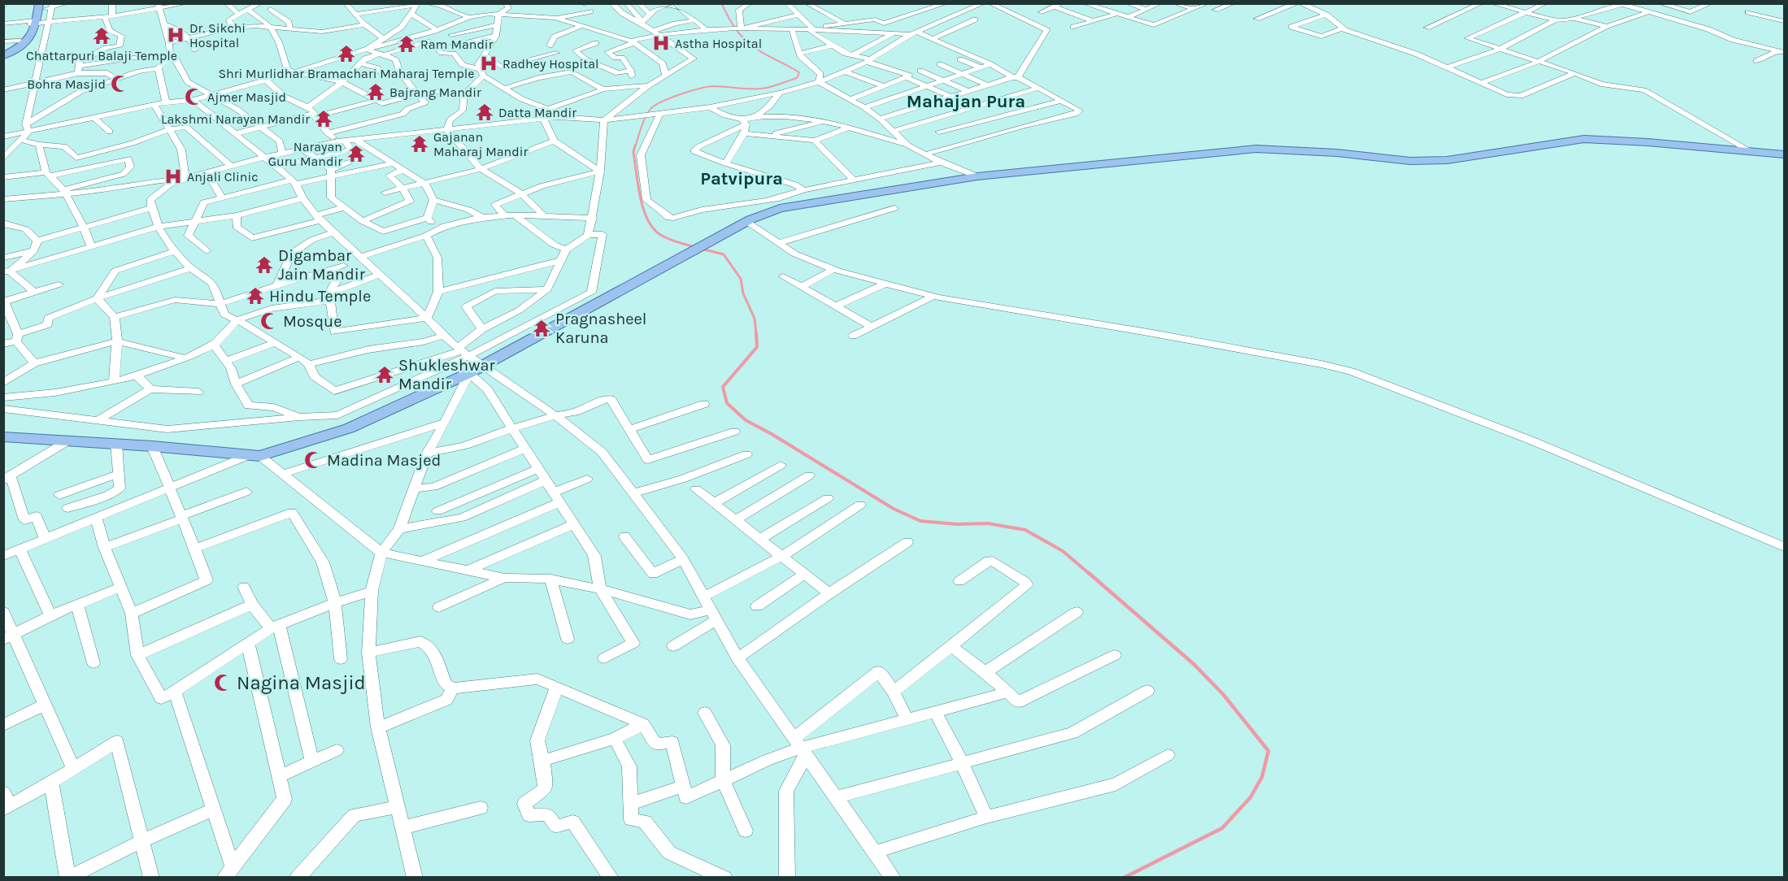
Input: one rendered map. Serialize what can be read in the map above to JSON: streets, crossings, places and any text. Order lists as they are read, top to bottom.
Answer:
{
  "districts": ["Mahajan Pura", "Patvipura"],
  "places": {
    "hospital": [
      "Dr. Sikchi Hospital",
      "Astha Hospital",
      "Radhey Hospital",
      "Anjali Clinic"
    ],
    "temple": [
      "Chattarpuri Balaji Temple",
      "Ram Mandir",
      "Shri Murlidhar Bramachari Maharaj Temple",
      "Bajrang Mandir",
      "Datta Mandir",
      "Lakshmi Narayan Mandir",
      "Gajanan Maharaj Mandir",
      "Narayan Guru Mandir",
      "Digambar Jain Mandir",
      "Hindu Temple",
      "Pragnasheel Karuna",
      "Shukleshwar Mandir"
    ],
    "mosque": [
      "Bohra Masjid",
      "Ajmer Masjid",
      "Mosque",
      "Madina Masjed",
      "Nagina Masjid"
    ]
  }
}
